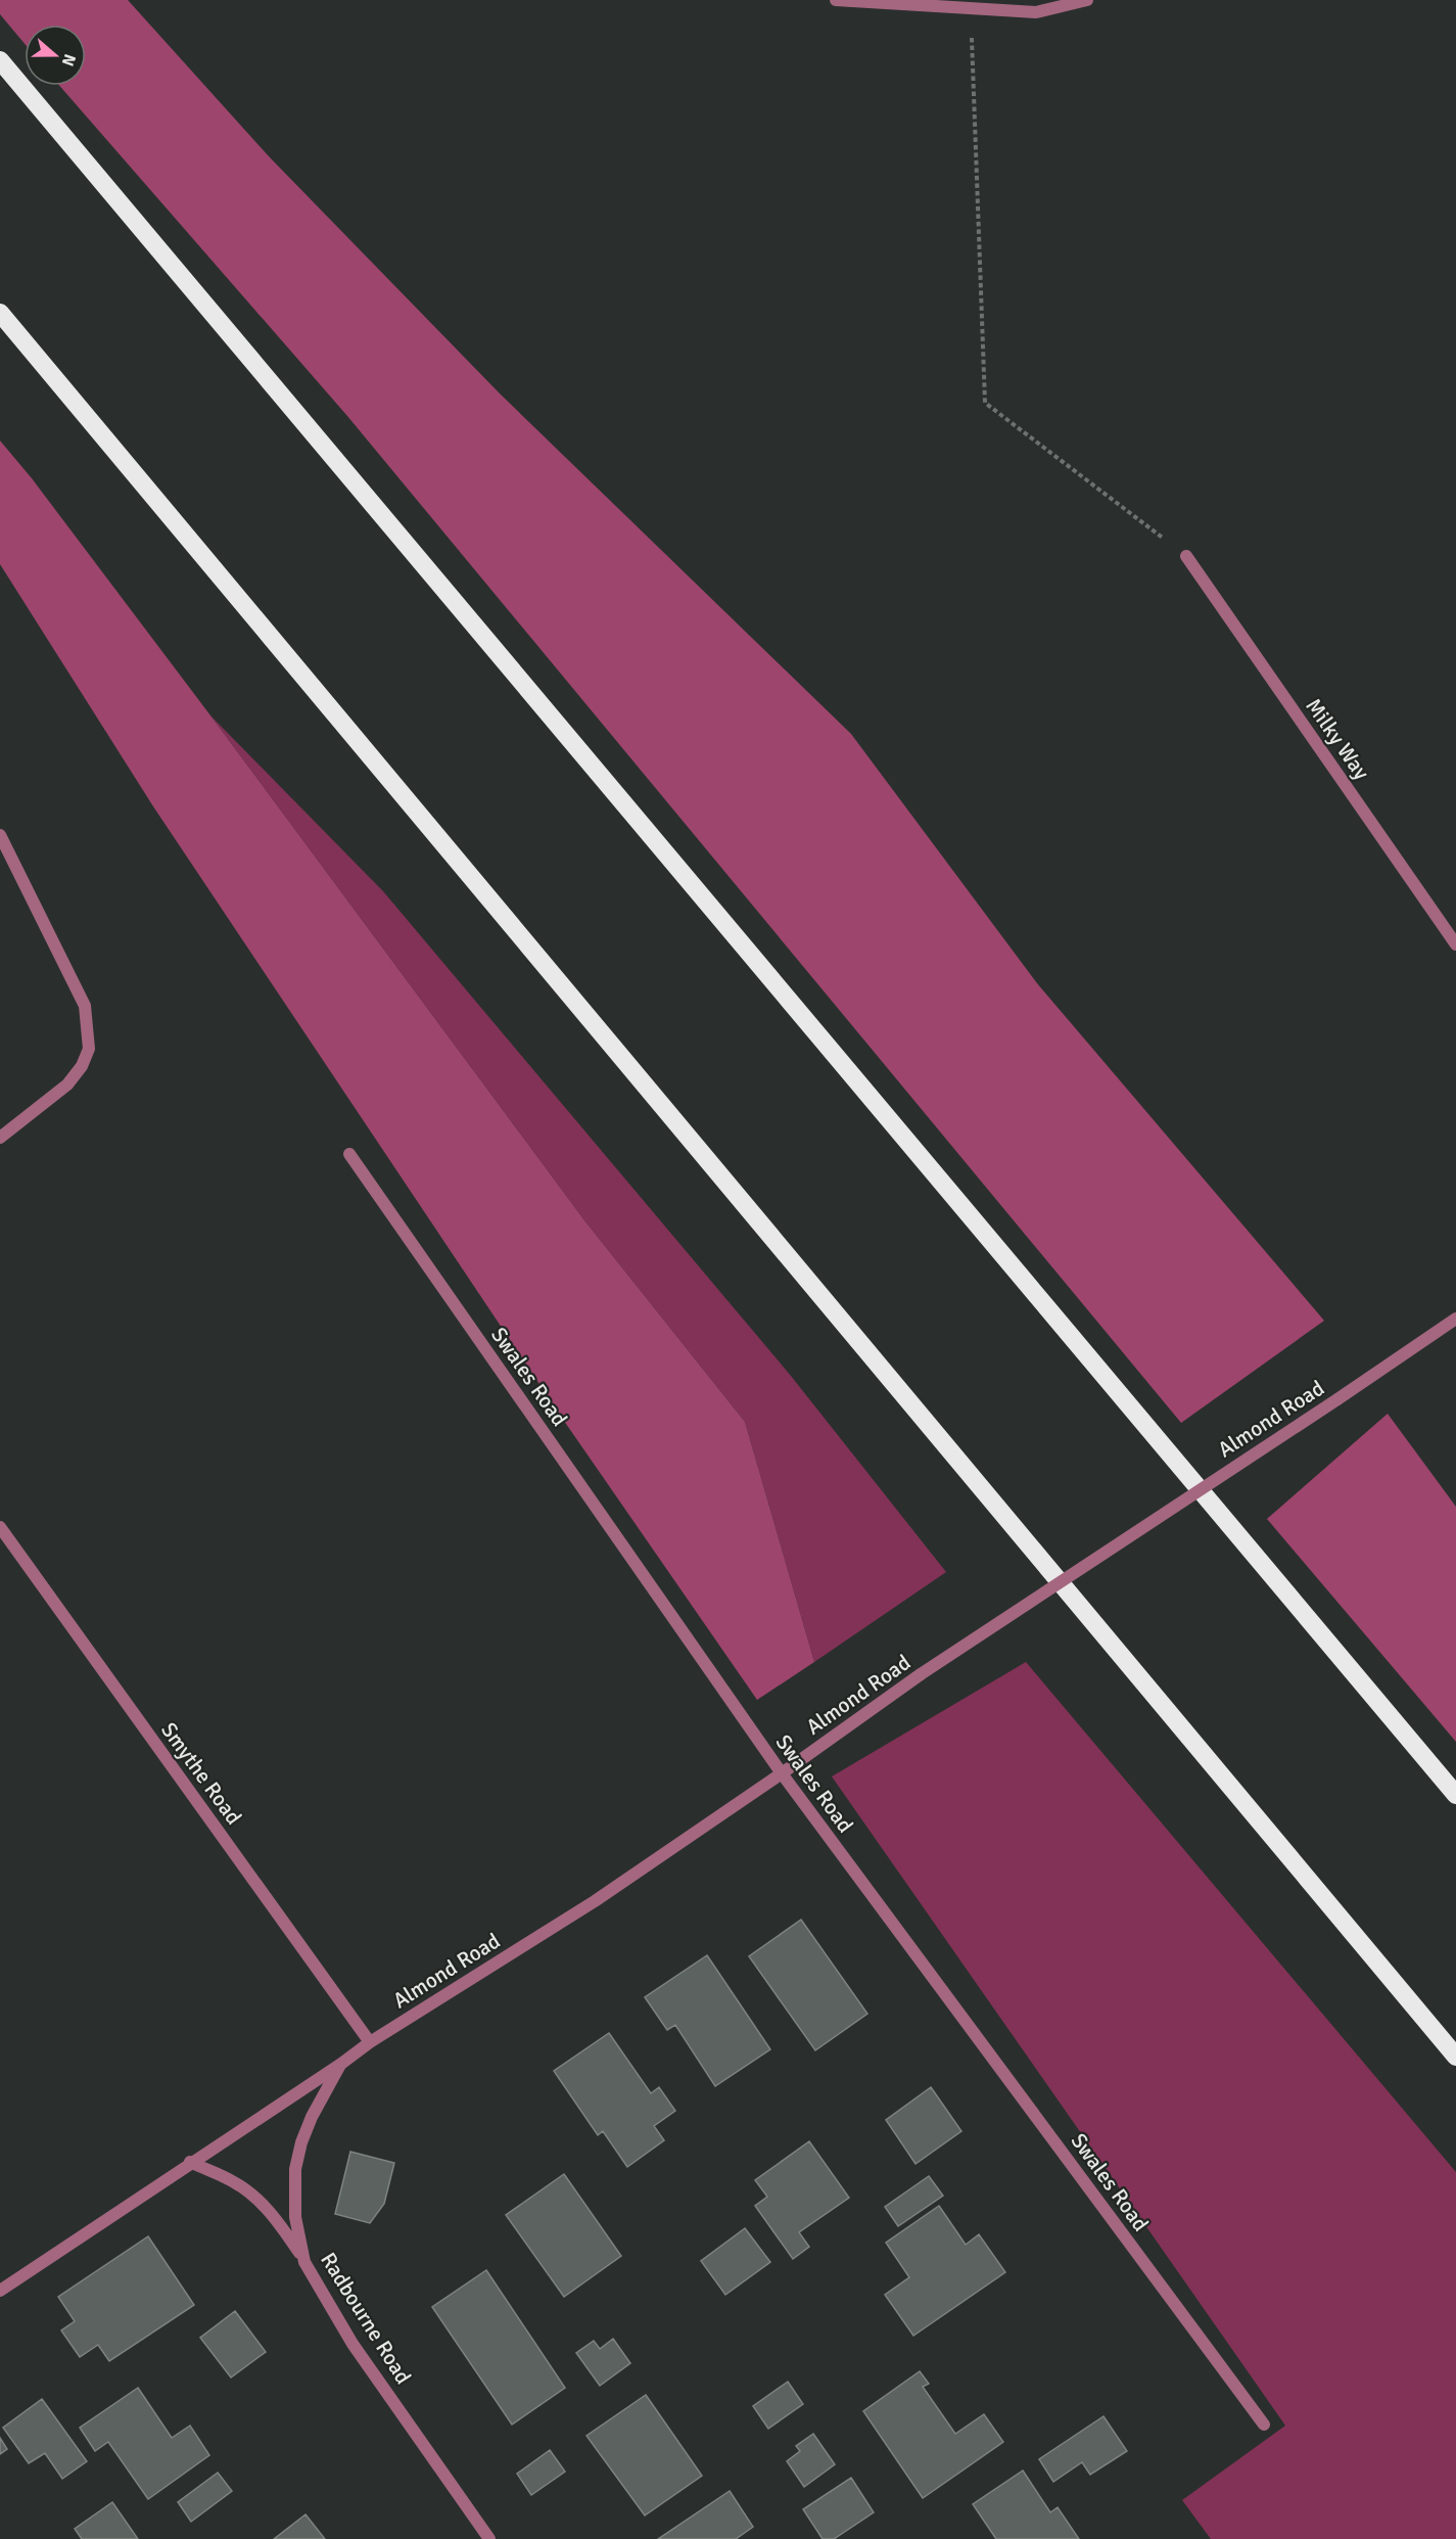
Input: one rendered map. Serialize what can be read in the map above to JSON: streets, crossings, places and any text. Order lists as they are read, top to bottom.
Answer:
{
  "streets": {
    "street": [
      "Milky Way",
      "Swales Road",
      "Almond Road",
      "Smythe Road",
      "Radbourne Road"
    ]
  },
  "crossings": [
    ["Swales Road", "Almond Road"],
    ["Almond Road", "Smythe Road"],
    ["Almond Road", "Radbourne Road"]
  ],
  "north": "right"
}
